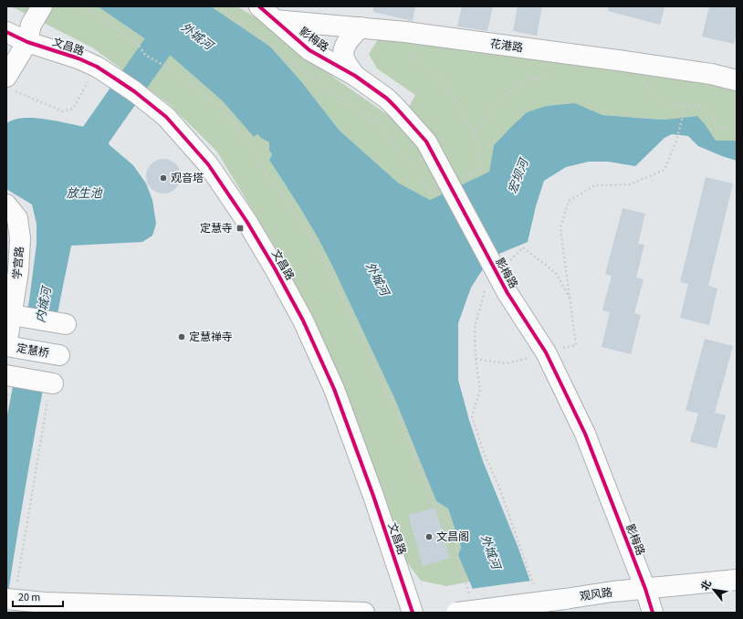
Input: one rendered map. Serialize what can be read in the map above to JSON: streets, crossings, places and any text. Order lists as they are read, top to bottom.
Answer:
{
  "streets": {
    "street": [
      "影梅路",
      "花港路",
      "文昌路",
      "学宫路",
      "定慧桥",
      "观风路"
    ]
  },
  "crossings": [
    ["影梅路", "花港路"],
    ["影梅路", "观风路"],
    ["学宫路", "定慧桥"]
  ],
  "water": [
    "外城河",
    "宏坝河",
    "放生池",
    "内城河"
  ],
  "places": {
    "other": ["观音塔", "定慧禅寺", "文昌阁"],
    "transit": ["定慧寺"]
  },
  "scale_bar": "20 m",
  "north": "top left"
}
